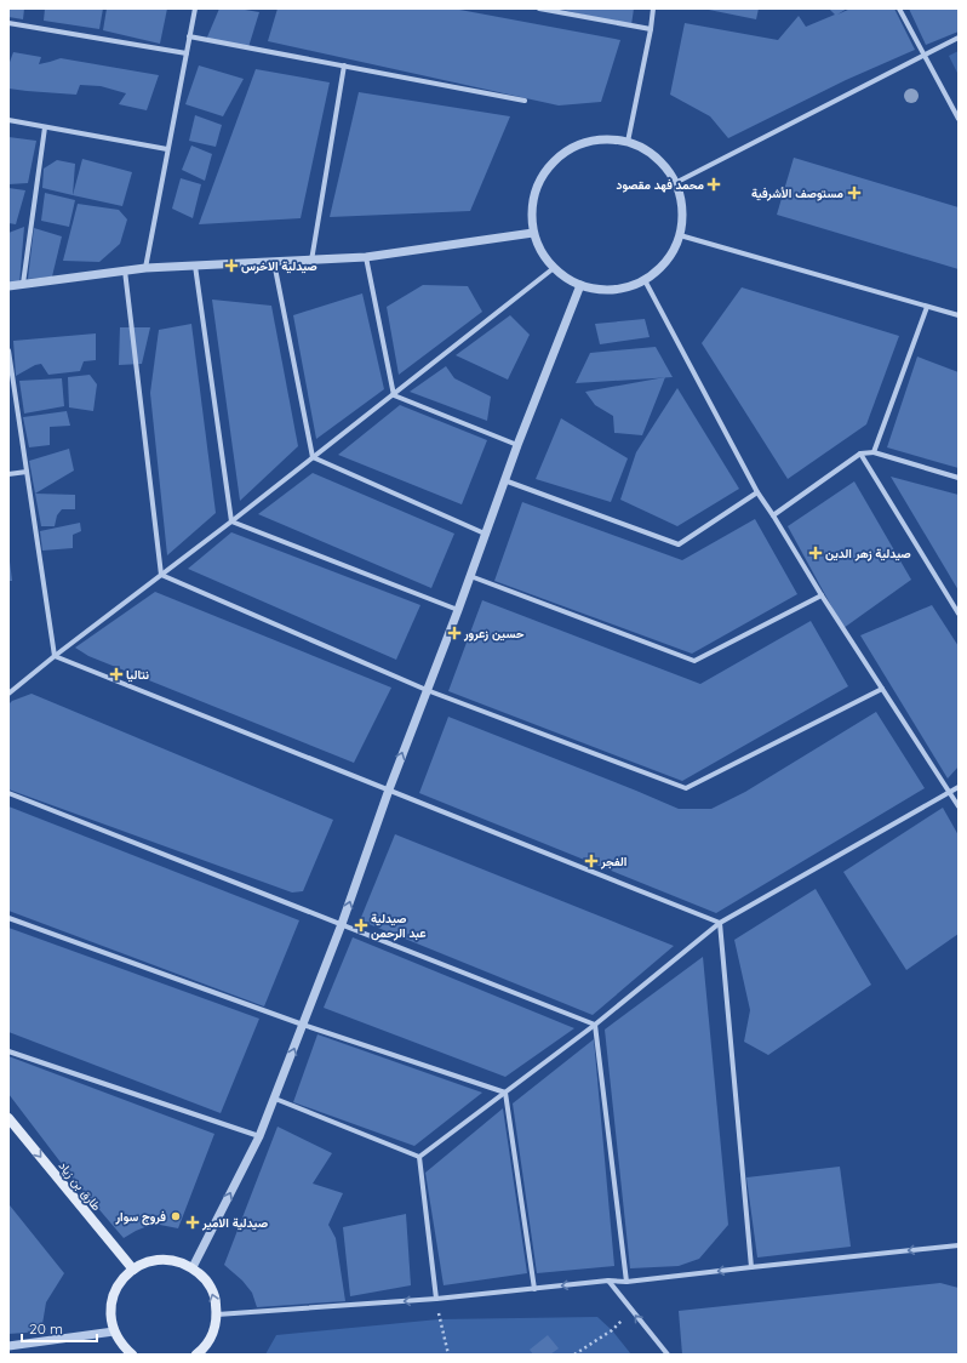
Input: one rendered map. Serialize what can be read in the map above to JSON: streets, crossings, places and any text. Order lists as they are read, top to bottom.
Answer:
{
  "streets": {
    "main road": ["طارق بن زياد"]
  },
  "one_way": ["طارق بن زياد"],
  "places": {
    "health": [
      "محمد فهد مقصود",
      "مستوصف الأشرفية",
      "صيدلية الاخرس",
      "صيدلية زهر الدين",
      "حسين زعرور",
      "نتاليا",
      "الفجر",
      "صيدلية عبد الرحمن",
      "صيدلية الامير"
    ],
    "other": ["فروج سوار"]
  },
  "scale_bar": "20 m"
}
